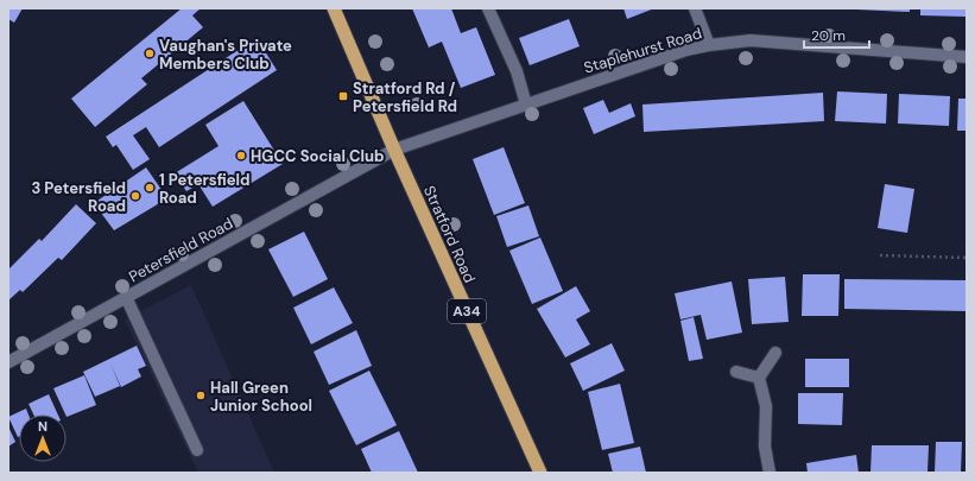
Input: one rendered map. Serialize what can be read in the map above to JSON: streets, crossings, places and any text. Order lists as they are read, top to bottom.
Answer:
{
  "streets": {
    "highway": ["Stratford Road", "A34"],
    "street": ["Staplehurst Road", "Petersfield Road"]
  },
  "crossings": [
    ["Staplehurst Road", "Stratford Road"],
    ["Staplehurst Road", "Petersfield Road"],
    ["Stratford Road", "Petersfield Road"]
  ],
  "places": {
    "other": [
      "Vaughan's Private Members Club",
      "HGCC Social Club",
      "1 Petersfield Road",
      "3 Petersfield Road",
      "Hall Green Junior School"
    ],
    "transit": ["Stratford Rd / Petersfield Rd"]
  },
  "scale_bar": "20 m",
  "north": "top"
}
